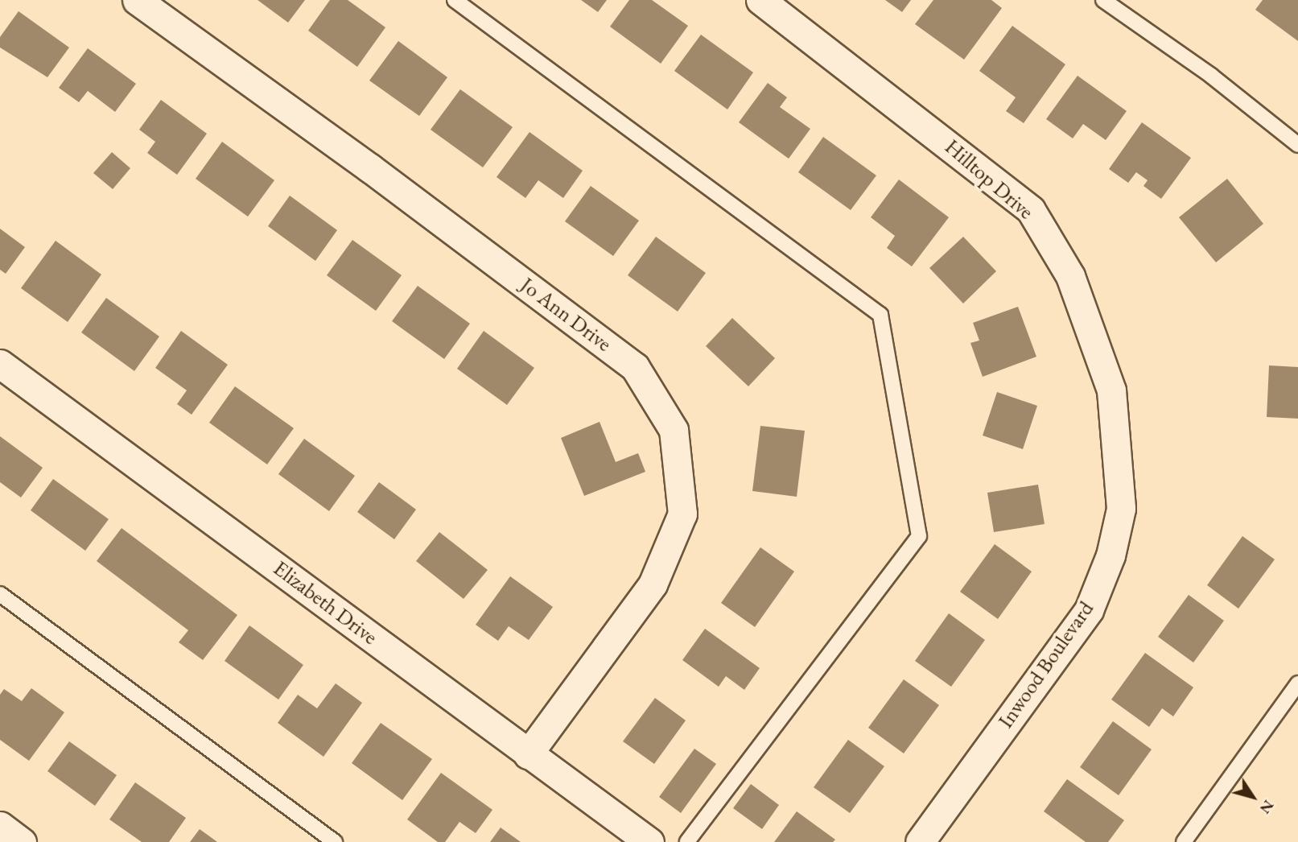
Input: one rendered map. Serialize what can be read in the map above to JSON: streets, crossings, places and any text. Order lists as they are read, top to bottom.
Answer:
{
  "streets": {
    "street": [
      "Hilltop Drive",
      "Jo Ann Drive",
      "Elizabeth Drive",
      "Inwood Boulevard"
    ]
  },
  "crossings": [
    ["Hilltop Drive", "Inwood Boulevard"],
    ["Jo Ann Drive", "Elizabeth Drive"]
  ],
  "north": "bottom right"
}
